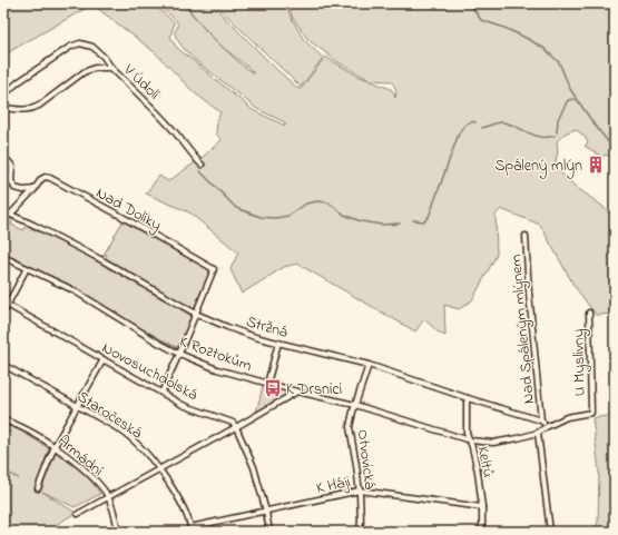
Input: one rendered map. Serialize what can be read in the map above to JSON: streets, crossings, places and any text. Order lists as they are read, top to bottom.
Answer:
{
  "streets": {
    "street": [
      "V Údolí",
      "Nad Dolíky",
      "Stržná",
      "Nad Spáleným mlýnem",
      "K Roztokům",
      "U Myslivny",
      "Novosuchdolská",
      "Staročeská",
      "Armádní",
      "Otvovická",
      "Keltů",
      "K Háji"
    ]
  },
  "crossings": [
    ["Nad Dolíky", "Stržná"],
    ["Stržná", "Nad Spáleným mlýnem"],
    ["Stržná", "Otvovická"],
    ["Stržná", "Keltů"],
    ["K Roztokům", "U Myslivny"],
    ["K Roztokům", "Otvovická"],
    ["K Roztokům", "Keltů"],
    ["Staročeská", "K Háji"],
    ["Otvovická", "K Háji"],
    ["Keltů", "K Háji"]
  ],
  "places": {
    "building": ["Spálený mlýn"],
    "bus stop": ["K Drsnici"]
  }
}
